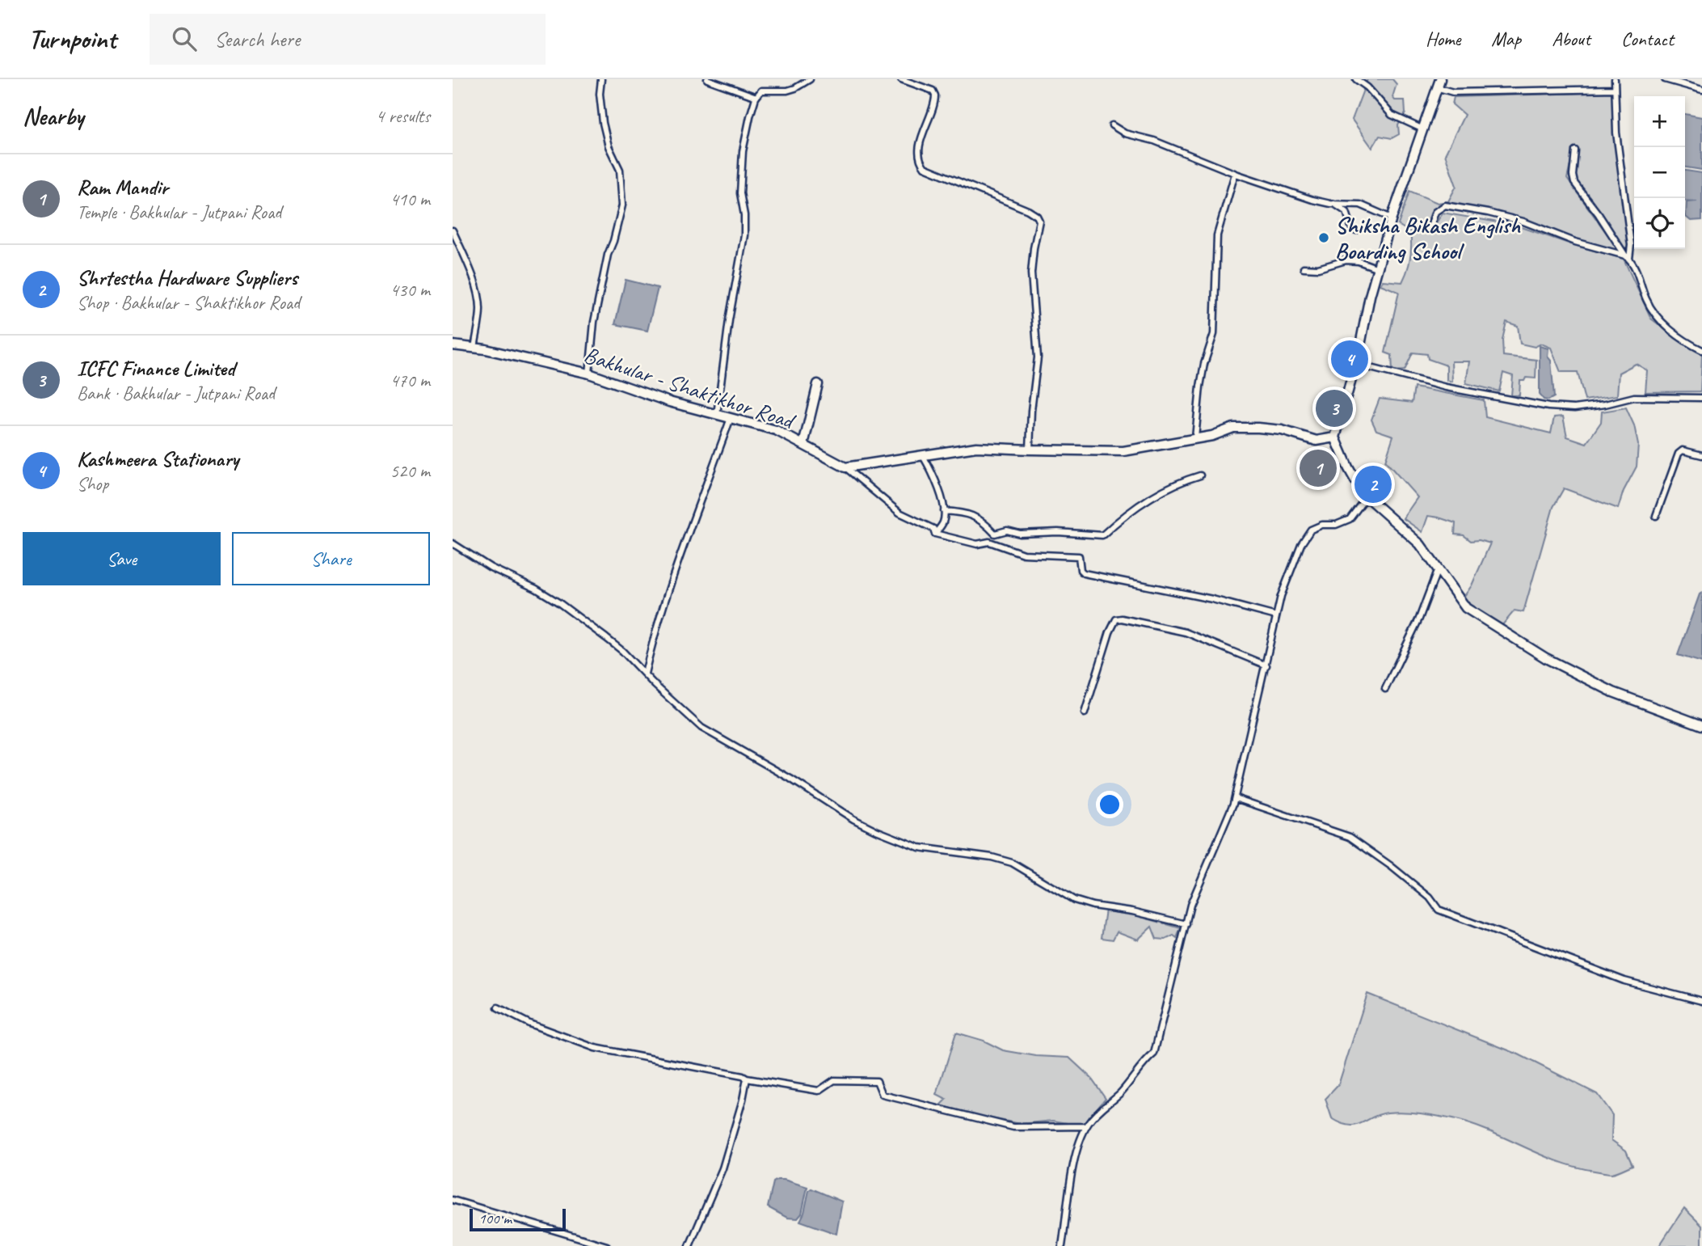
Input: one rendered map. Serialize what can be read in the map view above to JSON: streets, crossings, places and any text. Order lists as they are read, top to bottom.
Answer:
{
  "streets": {
    "street": ["Bakhular - Shaktikhor Road"]
  },
  "places": ["Shiksha Bikash English Boarding School"],
  "scale_bar": "100 m",
  "page": {
    "header": "Turnpoint",
    "search": "Search here",
    "nav": [
      "Home",
      "Map",
      "About",
      "Contact"
    ],
    "heading": ["Nearby", "4 results"],
    "map_buttons": ["+", "−"],
    "list": [
      {
        "mark": "1",
        "name": "Ram Mandir",
        "note": "Temple · Bakhular - Jutpani Road",
        "value": "410 m"
      },
      {
        "mark": "2",
        "name": "Shrtestha Hardware Suppliers",
        "note": "Shop · Bakhular - Shaktikhor Road",
        "value": "430 m"
      },
      {
        "mark": "3",
        "name": "ICFC Finance Limited",
        "note": "Bank · Bakhular - Jutpani Road",
        "value": "470 m"
      },
      {
        "mark": "4",
        "name": "Kashmeera Stationary",
        "note": "Shop",
        "value": "520 m"
      }
    ],
    "pins": [
      "4",
      "3",
      "1",
      "2"
    ],
    "buttons": ["Save", "Share"],
    "scale": "100 m"
  }
}
